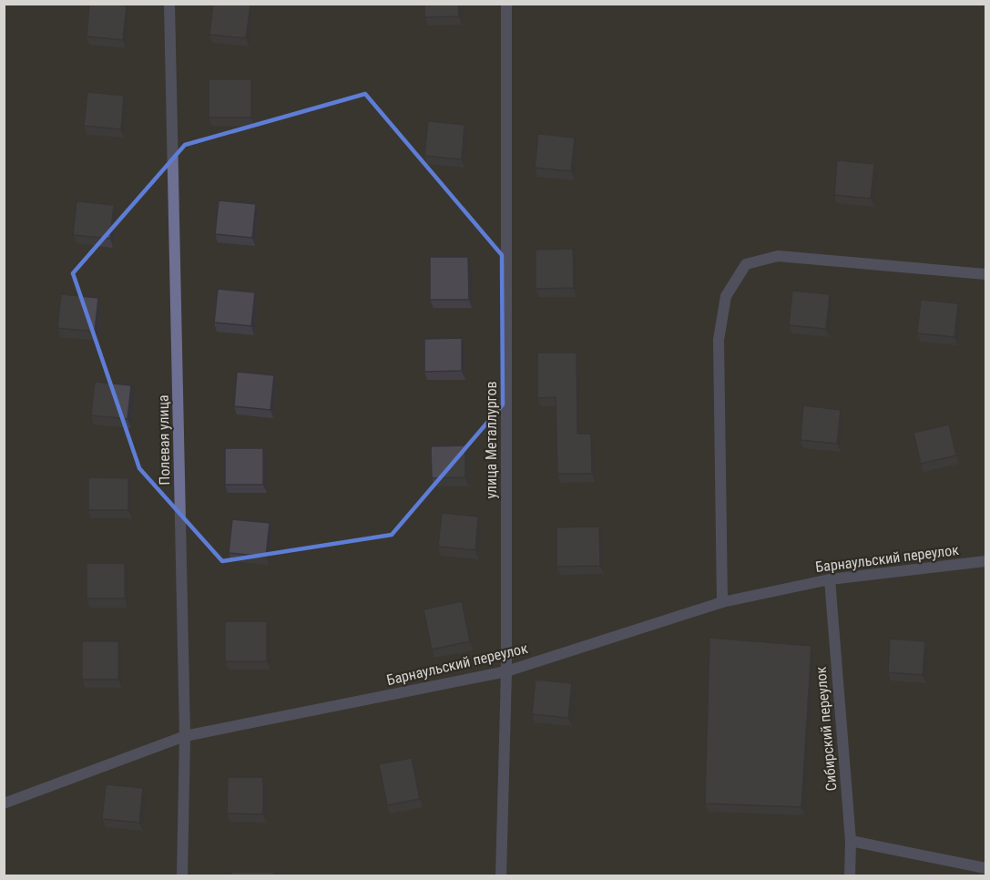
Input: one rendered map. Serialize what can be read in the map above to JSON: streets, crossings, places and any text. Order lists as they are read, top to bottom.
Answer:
{
  "streets": {
    "street": [
      "Полевая улица",
      "улица Металлургов",
      "Барнаульский переулок",
      "Сибирский переулок"
    ]
  },
  "crossings": [
    ["Полевая улица", "Барнаульский переулок"],
    ["улица Металлургов", "Барнаульский переулок"],
    ["Барнаульский переулок", "Сибирский переулок"]
  ]
}
